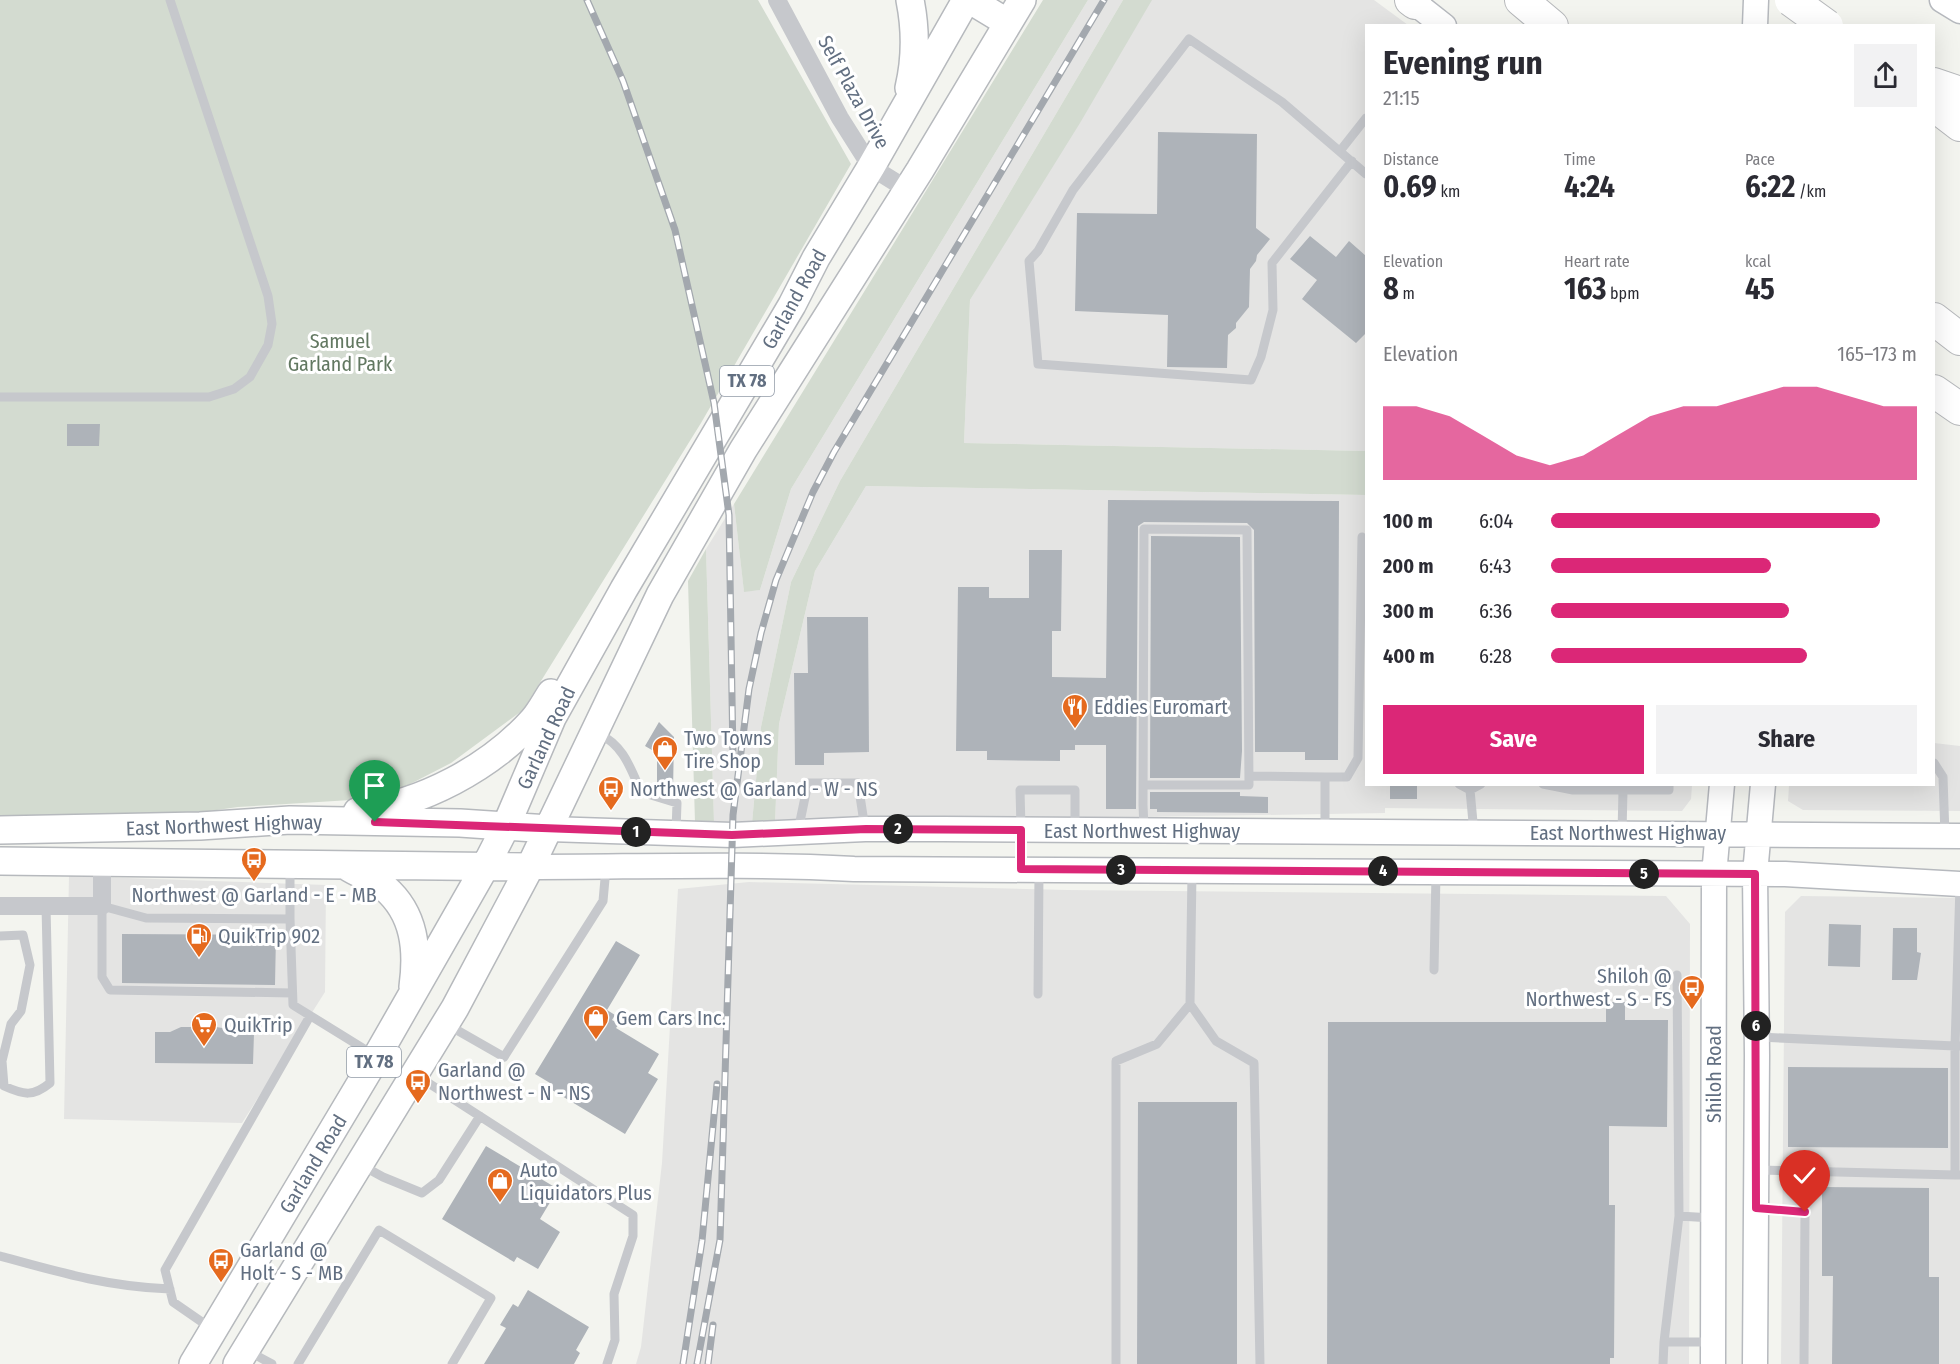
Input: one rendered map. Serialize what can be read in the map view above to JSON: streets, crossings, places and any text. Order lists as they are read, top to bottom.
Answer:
{
  "streets": {
    "main road": [
      "Garland Road",
      "TX 78",
      "East Northwest Highway",
      "Shiloh Road"
    ],
    "street": ["Self Plaza Drive"]
  },
  "crossings": [
    ["Self Plaza Drive", "Garland Road"],
    ["Self Plaza Drive", "TX 78"],
    ["Garland Road", "TX 78"],
    ["Garland Road", "East Northwest Highway"],
    ["East Northwest Highway", "Shiloh Road"]
  ],
  "parks": ["Samuel Garland Park"],
  "places": {
    "restaurant": ["Eddies Euromart"],
    "shop": ["Two Towns Tire Shop", "Gem Cars Inc.", "Auto Liquidators Plus"],
    "bus stop": [
      "Northwest @ Garland - W - NS",
      "Northwest @ Garland - E - MB",
      "Shiloh @ Northwest - S - FS",
      "Garland @ Northwest - N - NS",
      "Garland @ Holt - S - MB"
    ],
    "fuel station": ["QuikTrip 902"],
    "supermarket": ["QuikTrip"]
  },
  "page": {
    "heading": ["Evening run", "21:15"],
    "stats": [
      ["Distance", "0.69 km"],
      ["Time", "4:24"],
      ["Pace", "6:22 /km"],
      ["Elevation", "8 m"],
      ["Heart rate", "163 bpm"],
      ["kcal", "45"]
    ],
    "chart": ["Elevation", "165–173 m"],
    "list": [
      {
        "name": "100 m",
        "note": "6:04"
      },
      {
        "name": "200 m",
        "note": "6:43"
      },
      {
        "name": "300 m",
        "note": "6:36"
      },
      {
        "name": "400 m",
        "note": "6:28"
      }
    ],
    "buttons": ["Save", "Share"],
    "pins": [
      "2",
      "1",
      "3",
      "4",
      "5",
      "6"
    ]
  }
}
